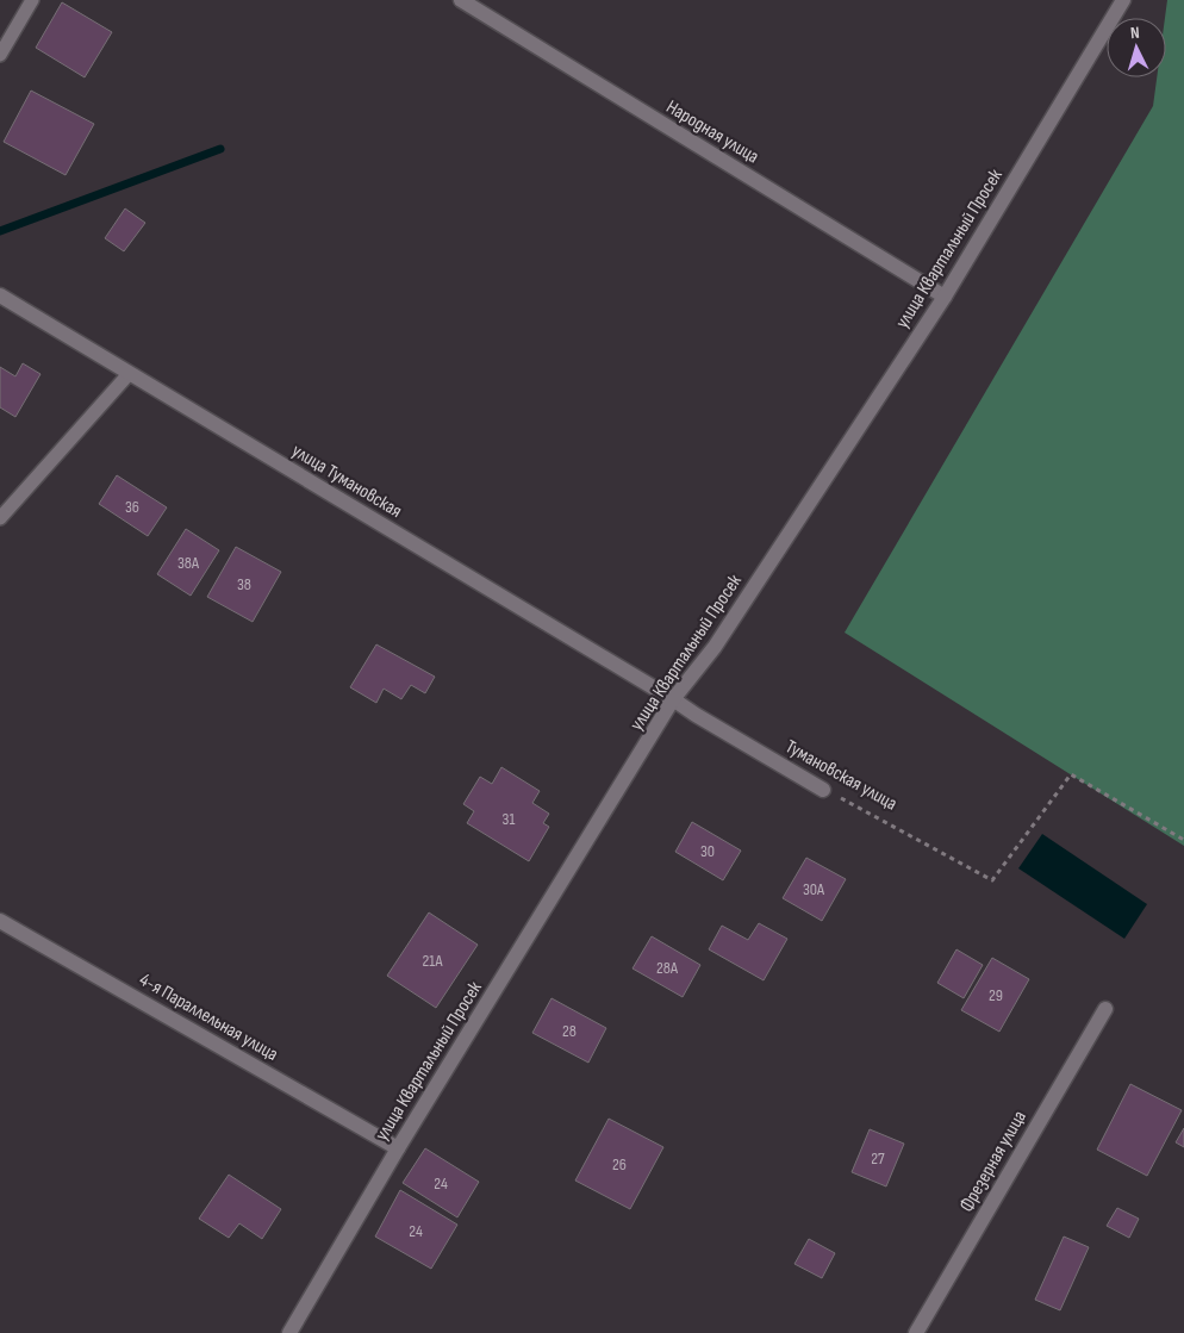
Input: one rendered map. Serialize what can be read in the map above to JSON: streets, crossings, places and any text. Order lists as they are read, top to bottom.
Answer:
{
  "streets": {
    "street": [
      "Народная улица",
      "улица Квартальный Просек",
      "улица Тумановская",
      "Тумановская улица",
      "4-я Параллельная улица",
      "Фрезерная улица"
    ]
  },
  "crossings": [
    ["Народная улица", "улица Квартальный Просек"],
    ["улица Квартальный Просек", "улица Тумановская"],
    ["улица Квартальный Просек", "Тумановская улица"],
    ["улица Квартальный Просек", "4-я Параллельная улица"],
    ["улица Тумановская", "Тумановская улица"]
  ],
  "house_numbers": [
    "36",
    "38А",
    "38",
    "31",
    "30",
    "30А",
    "21А",
    "28А",
    "29",
    "28",
    "27",
    "26",
    "24",
    "24"
  ],
  "north": "top"
}
